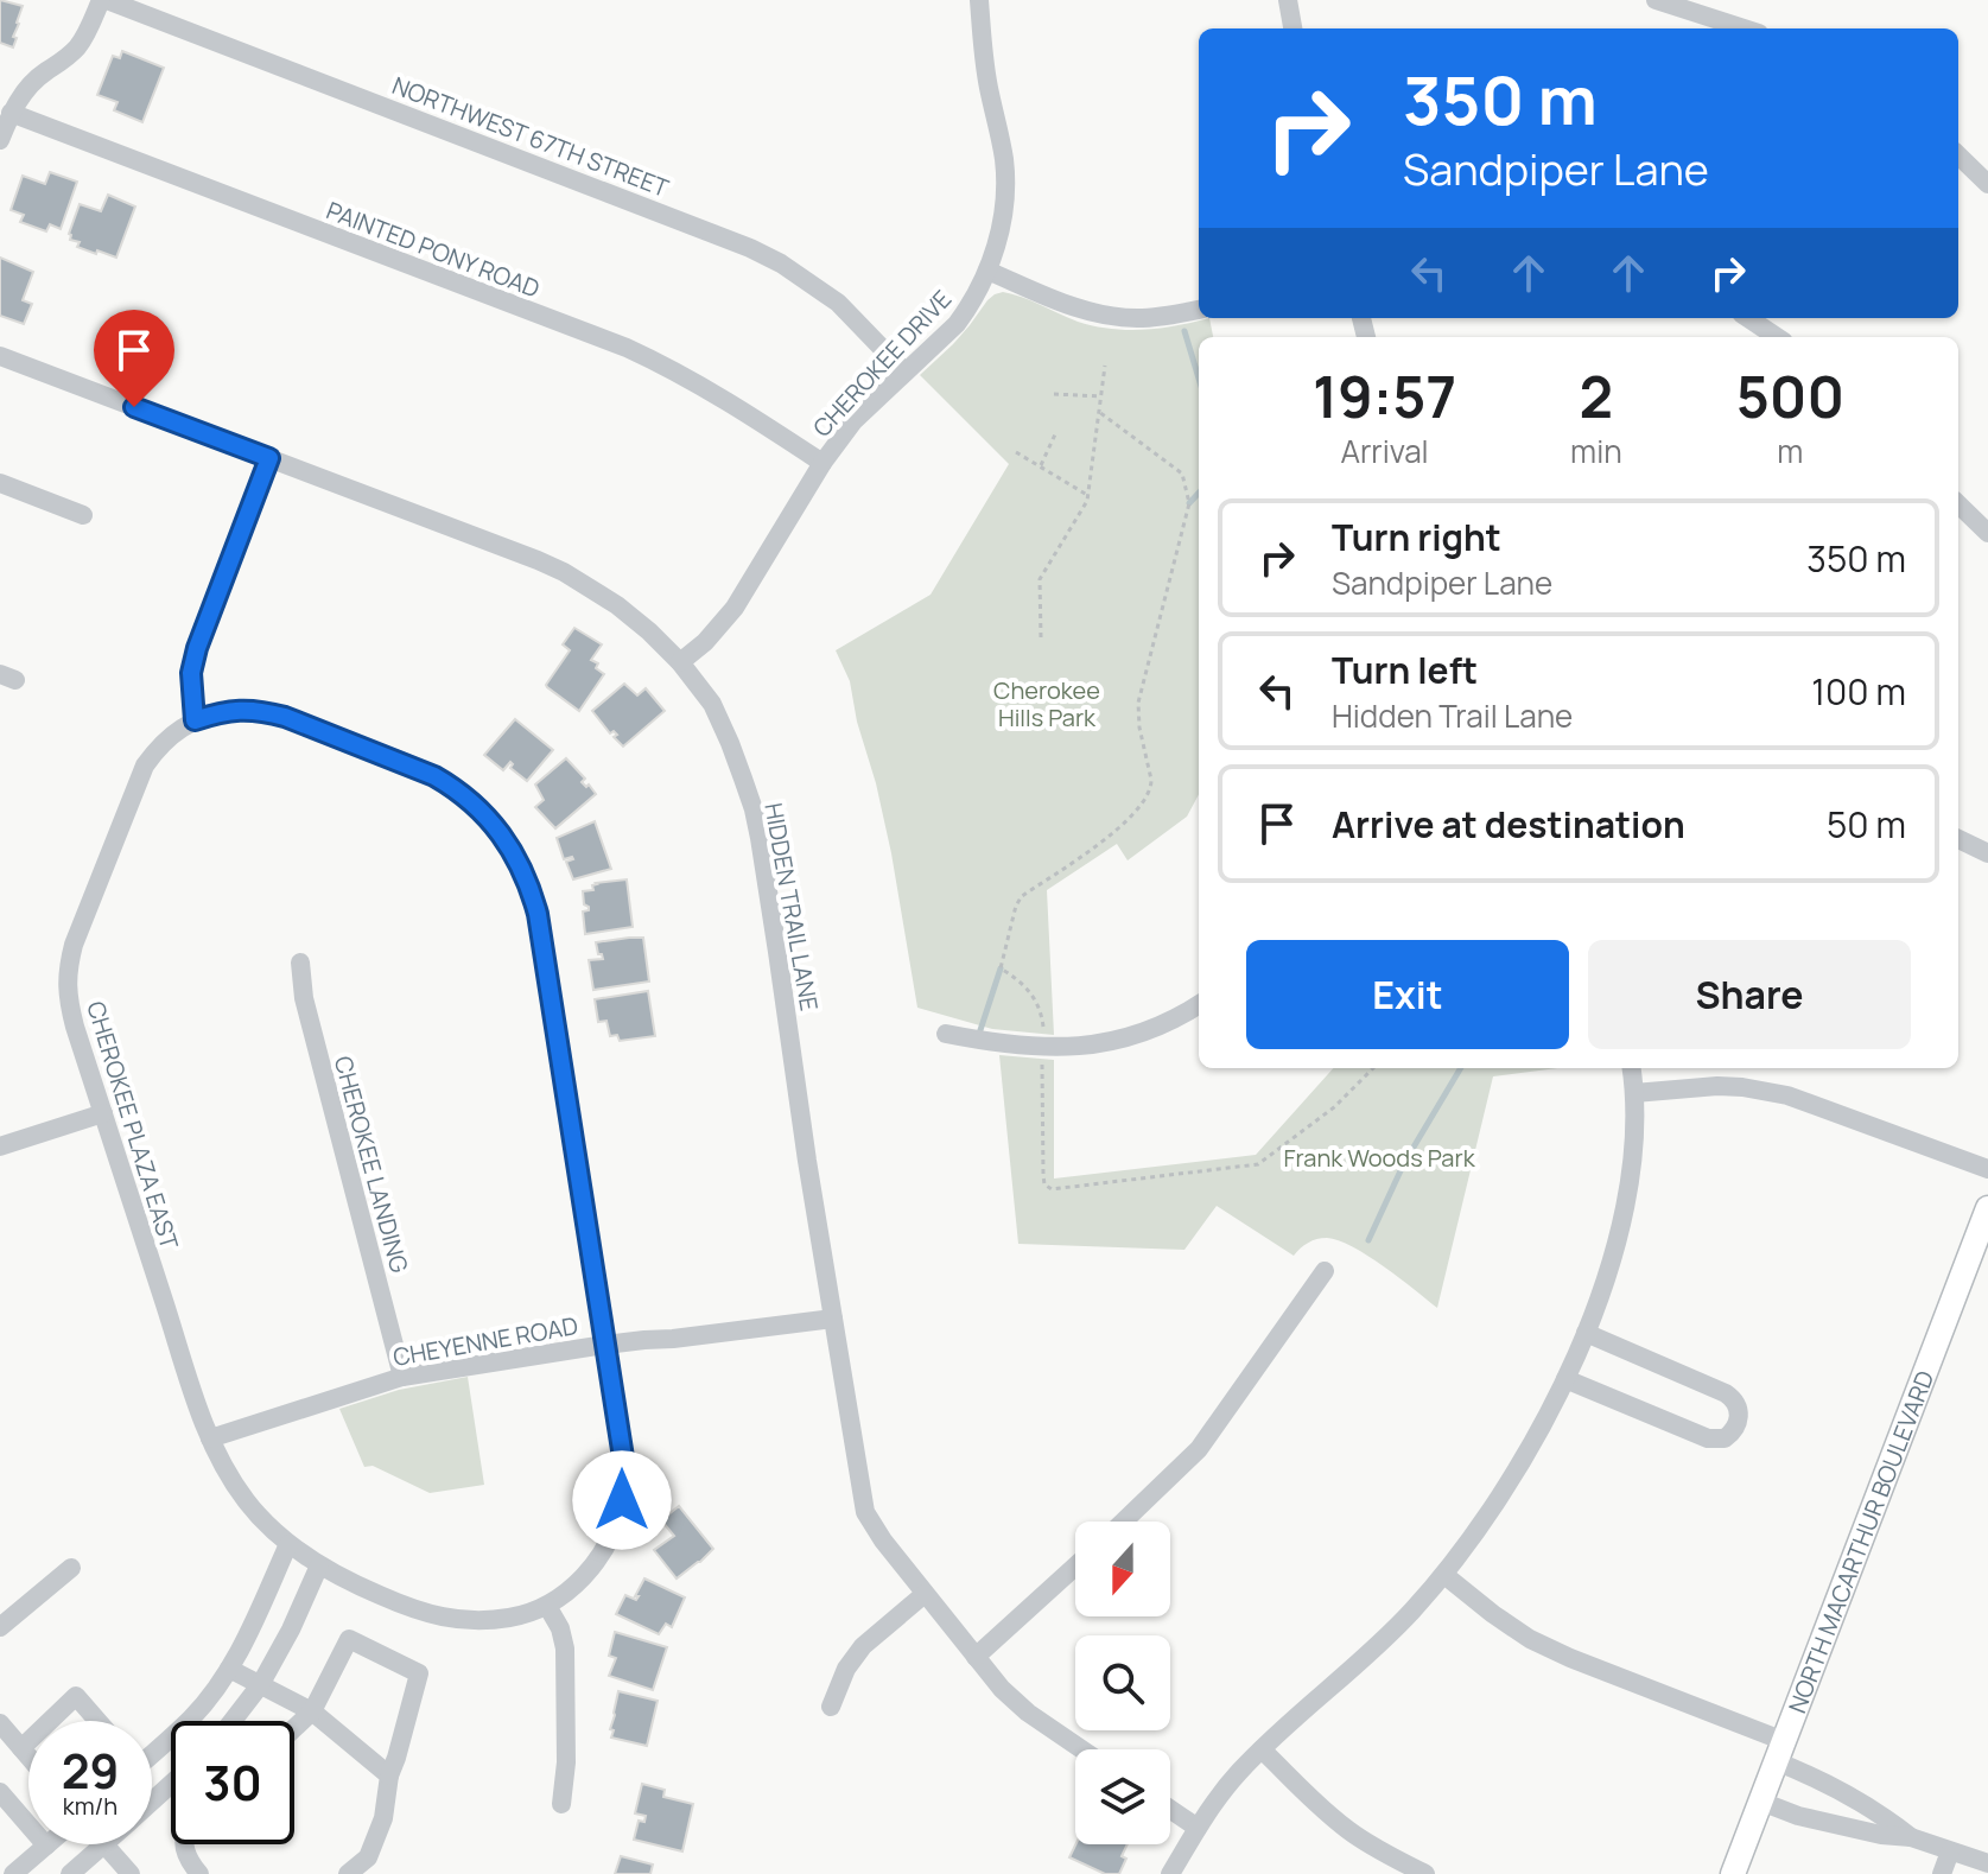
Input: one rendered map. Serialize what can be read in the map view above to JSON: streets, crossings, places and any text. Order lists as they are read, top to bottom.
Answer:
{
  "streets": {
    "main road": ["NORTH MACARTHUR BOULEVARD"],
    "street": [
      "NORTHWEST 67TH STREET",
      "PAINTED PONY ROAD",
      "CHEROKEE DRIVE",
      "HIDDEN TRAIL LANE",
      "CHEROKEE PLAZA EAST",
      "CHEROKEE LANDING",
      "CHEYENNE ROAD"
    ]
  },
  "crossings": [
    ["NORTHWEST 67TH STREET", "CHEROKEE DRIVE"],
    ["PAINTED PONY ROAD", "CHEROKEE DRIVE"],
    ["CHEROKEE DRIVE", "HIDDEN TRAIL LANE"],
    ["HIDDEN TRAIL LANE", "CHEYENNE ROAD"],
    ["CHEROKEE PLAZA EAST", "CHEYENNE ROAD"],
    ["CHEROKEE LANDING", "CHEYENNE ROAD"]
  ],
  "parks": ["Cherokee Hills Park", "Frank Woods Park"],
  "north": "bottom",
  "page": {
    "turn": ["350 m", "Sandpiper Lane"],
    "eta": [
      "19:57",
      "Arrival",
      "2",
      "min",
      "500",
      "m"
    ],
    "list": [
      {
        "name": "Turn right",
        "note": "Sandpiper Lane",
        "value": "350 m"
      },
      {
        "name": "Turn left",
        "note": "Hidden Trail Lane",
        "value": "100 m"
      },
      {
        "name": "Arrive at destination",
        "value": "50 m"
      }
    ],
    "buttons": ["Exit", "Share"],
    "speed": "29 km/h",
    "limit": "30"
  }
}
